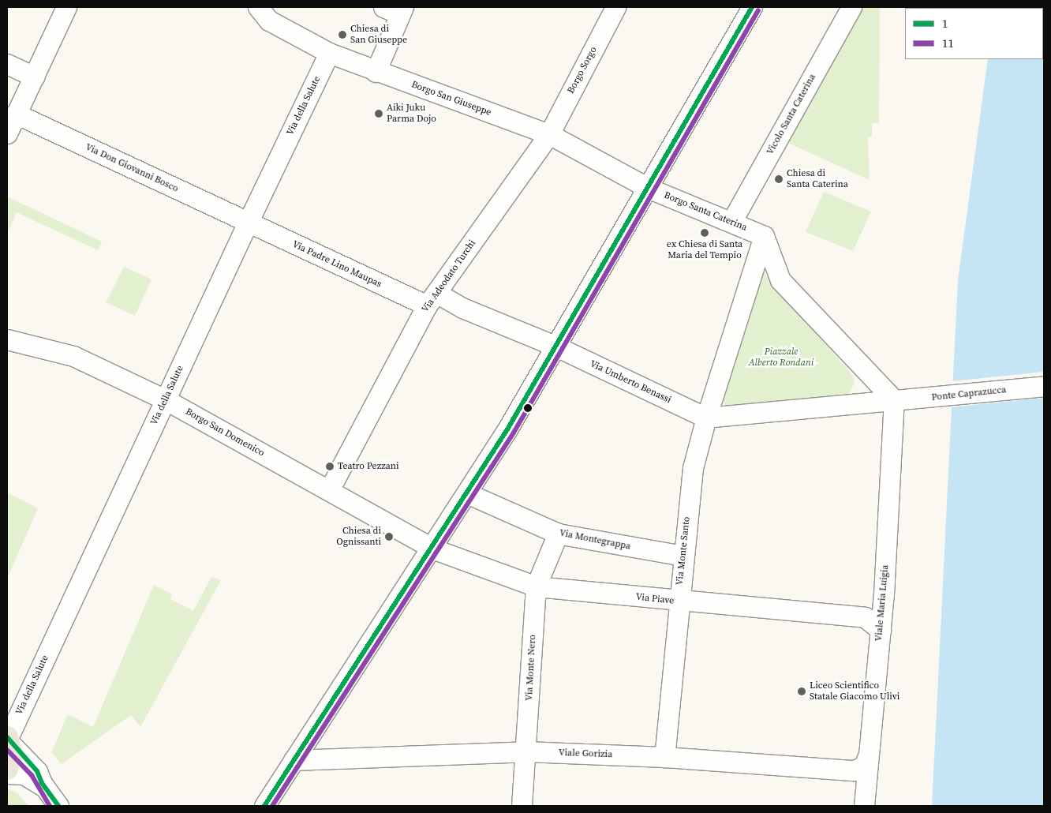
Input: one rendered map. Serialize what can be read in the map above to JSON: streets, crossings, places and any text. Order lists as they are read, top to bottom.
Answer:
{
  "streets": {
    "street": [
      "Borgo Sorgo",
      "Borgo San Giuseppe",
      "Via della Salute",
      "Vicolo Santa Caterina",
      "Via Don Giovanni Bosco",
      "Borgo Santa Caterina",
      "Via Padre Lino Maupas",
      "Via Adeodato Turchi",
      "Via Umberto Benassi",
      "Ponte Caprazucca",
      "Borgo San Domenico",
      "Via Montegrappa",
      "Via Monte Santo",
      "Via Piave",
      "Viale Maria Luigia",
      "Via Monte Nero",
      "Viale Gorizia"
    ]
  },
  "crossings": [
    ["Borgo Sorgo", "Borgo San Giuseppe"],
    ["Borgo Sorgo", "Via Adeodato Turchi"],
    ["Borgo San Giuseppe", "Via della Salute"],
    ["Borgo San Giuseppe", "Borgo Santa Caterina"],
    ["Borgo San Giuseppe", "Via Adeodato Turchi"],
    ["Via della Salute", "Via Don Giovanni Bosco"],
    ["Via della Salute", "Via Padre Lino Maupas"],
    ["Via della Salute", "Borgo San Domenico"],
    ["Vicolo Santa Caterina", "Borgo Santa Caterina"],
    ["Via Don Giovanni Bosco", "Via Padre Lino Maupas"],
    ["Via Padre Lino Maupas", "Via Adeodato Turchi"],
    ["Via Padre Lino Maupas", "Via Umberto Benassi"],
    ["Via Adeodato Turchi", "Borgo San Domenico"],
    ["Via Umberto Benassi", "Via Monte Santo"],
    ["Ponte Caprazucca", "Viale Maria Luigia"],
    ["Borgo San Domenico", "Via Piave"],
    ["Via Montegrappa", "Via Monte Santo"],
    ["Via Montegrappa", "Via Monte Nero"],
    ["Via Monte Santo", "Via Piave"],
    ["Via Monte Santo", "Viale Gorizia"],
    ["Via Piave", "Viale Maria Luigia"],
    ["Via Piave", "Via Monte Nero"],
    ["Viale Maria Luigia", "Viale Gorizia"],
    ["Via Monte Nero", "Viale Gorizia"]
  ],
  "parks": ["Piazzale Alberto Rondani"],
  "places": [
    "Chiesa di San Giuseppe",
    "Aiki Juku Parma Dojo",
    "Chiesa di Santa Caterina",
    "ex Chiesa di Santa Maria del Tempio",
    "Teatro Pezzani",
    "Chiesa di Ognissanti",
    "Liceo Scientifico Statale Giacomo Ulivi"
  ],
  "lines": ["transit line 1", "transit line 11"],
  "legend": ["1", "11"]
}
